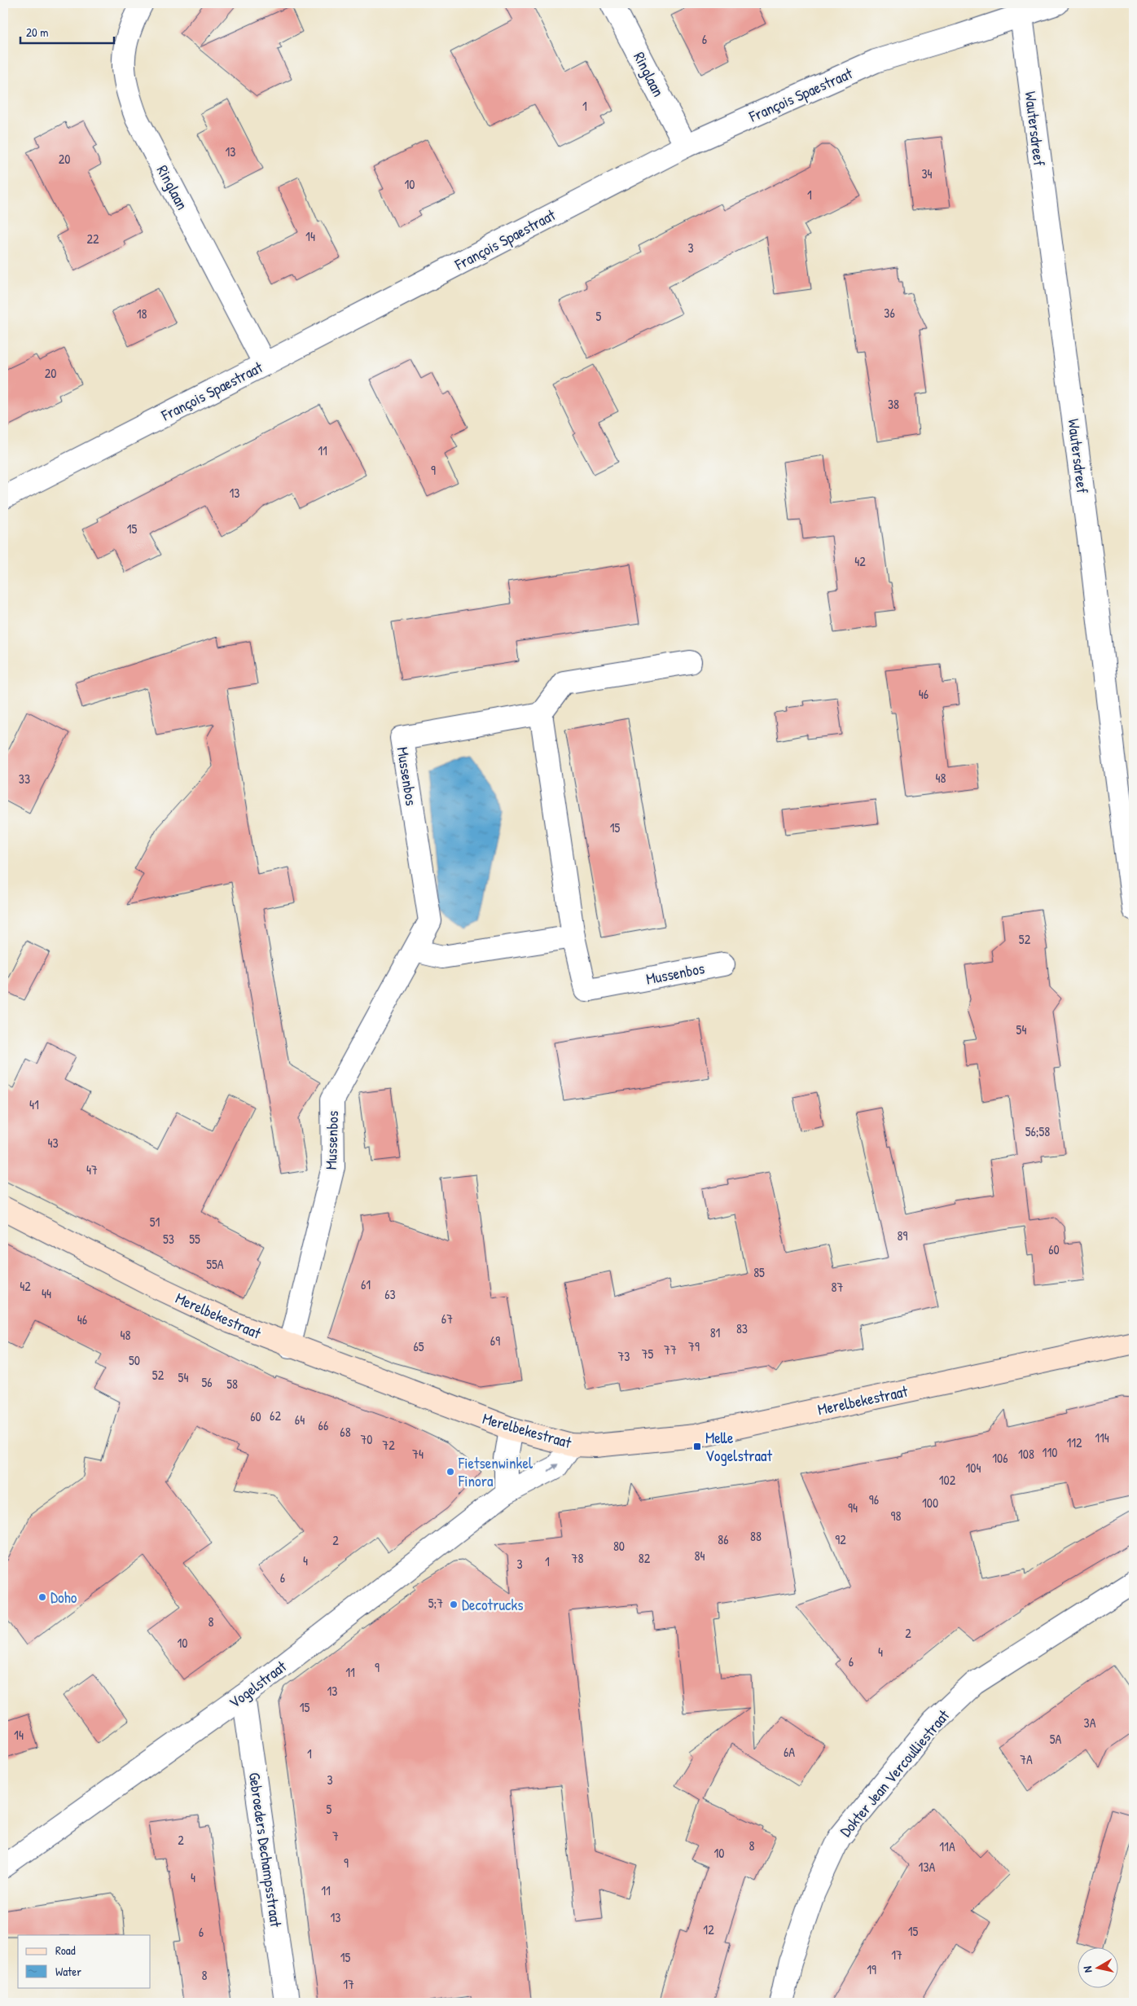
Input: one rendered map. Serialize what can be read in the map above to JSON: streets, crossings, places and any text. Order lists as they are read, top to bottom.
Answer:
{
  "streets": {
    "street": [
      "Ringlaan",
      "François Spaestraat",
      "Wautersdreef",
      "Mussenbos",
      "Merelbekestraat",
      "Vogelstraat",
      "Dokter Jean Vercoulliestraat",
      "Gebroeders Dechampsstraat"
    ]
  },
  "crossings": [
    ["Ringlaan", "François Spaestraat"],
    ["François Spaestraat", "Wautersdreef"],
    ["Mussenbos", "Merelbekestraat"],
    ["Merelbekestraat", "Vogelstraat"],
    ["Vogelstraat", "Gebroeders Dechampsstraat"]
  ],
  "places": {
    "transit": ["Melle Vogelstraat"],
    "other": ["Fietsenwinkel Finora", "Doho", "Decotrucks"]
  },
  "house_numbers": [
    "6",
    "1",
    "13",
    "20",
    "34",
    "10",
    "1",
    "14",
    "22",
    "3",
    "36",
    "18",
    "5",
    "20",
    "38",
    "11",
    "9",
    "13",
    "15",
    "42",
    "46",
    "48",
    "33",
    "15",
    "52",
    "54",
    "41",
    "56;58",
    "43",
    "47",
    "51",
    "89",
    "53",
    "55",
    "60",
    "55A",
    "85",
    "61",
    "42",
    "87",
    "44",
    "63",
    "67",
    "46",
    "83",
    "81",
    "48",
    "69",
    "65",
    "79",
    "77",
    "75",
    "73",
    "50",
    "52",
    "54",
    "56",
    "58",
    "62",
    "60",
    "64",
    "66",
    "68",
    "114",
    "70",
    "112",
    "72",
    "110",
    "74",
    "108",
    "106",
    "104",
    "102",
    "96",
    "100",
    "94",
    "98",
    "88",
    "86",
    "92",
    "2",
    "80",
    "84",
    "78",
    "82",
    "4",
    "1",
    "3",
    "6",
    "5;7",
    "8",
    "2",
    "10",
    "4",
    "6",
    "9",
    "11",
    "13",
    "15",
    "3A",
    "14",
    "5A",
    "6A",
    "1",
    "7A",
    "3",
    "5",
    "7",
    "2",
    "8",
    "11A",
    "10",
    "9",
    "13A",
    "4",
    "11",
    "13",
    "12",
    "15",
    "6",
    "17",
    "15",
    "19",
    "8",
    "17"
  ],
  "legend": ["Road", "Water"],
  "scale_bar": "20 m",
  "north": "left"
}
